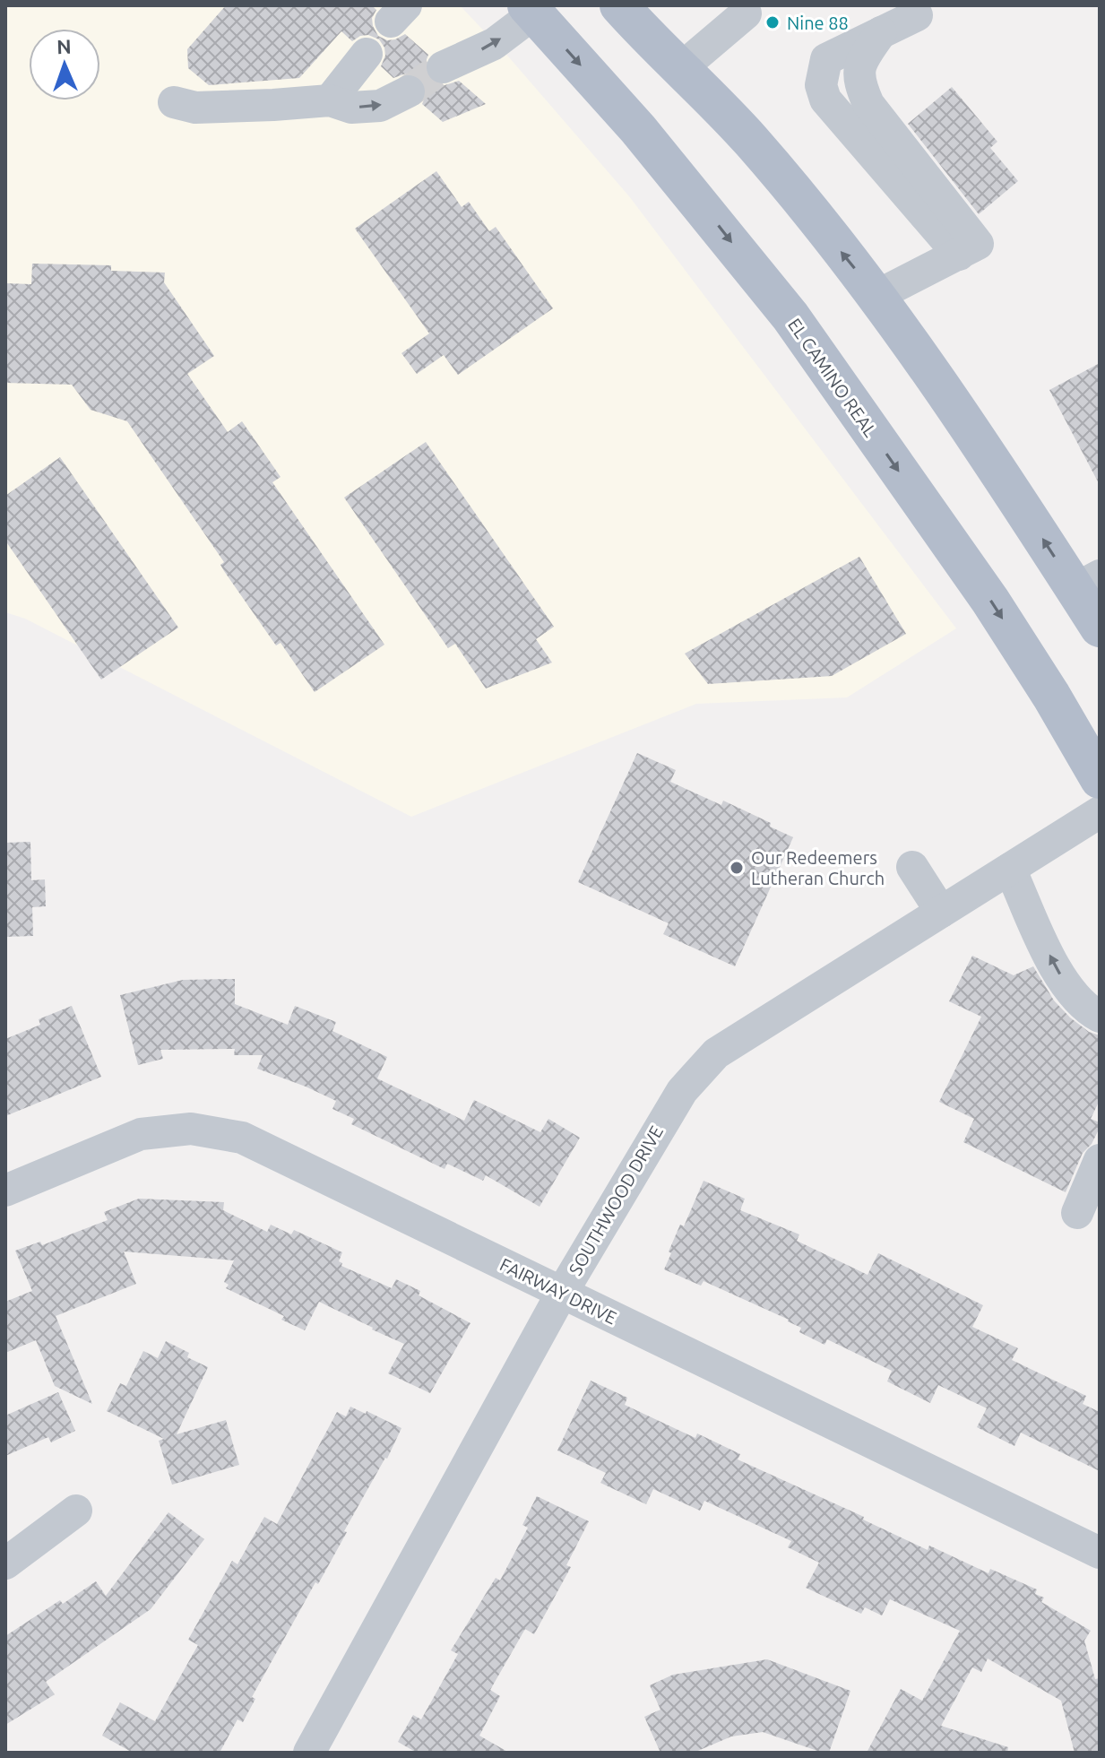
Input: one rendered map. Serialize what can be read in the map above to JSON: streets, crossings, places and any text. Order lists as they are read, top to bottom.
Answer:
{
  "streets": {
    "main road": ["EL CAMINO REAL"],
    "street": ["SOUTHWOOD DRIVE", "FAIRWAY DRIVE"]
  },
  "crossings": [
    ["SOUTHWOOD DRIVE", "FAIRWAY DRIVE"]
  ],
  "places": ["Nine 88", "Our Redeemers Lutheran Church"],
  "north": "top"
}
